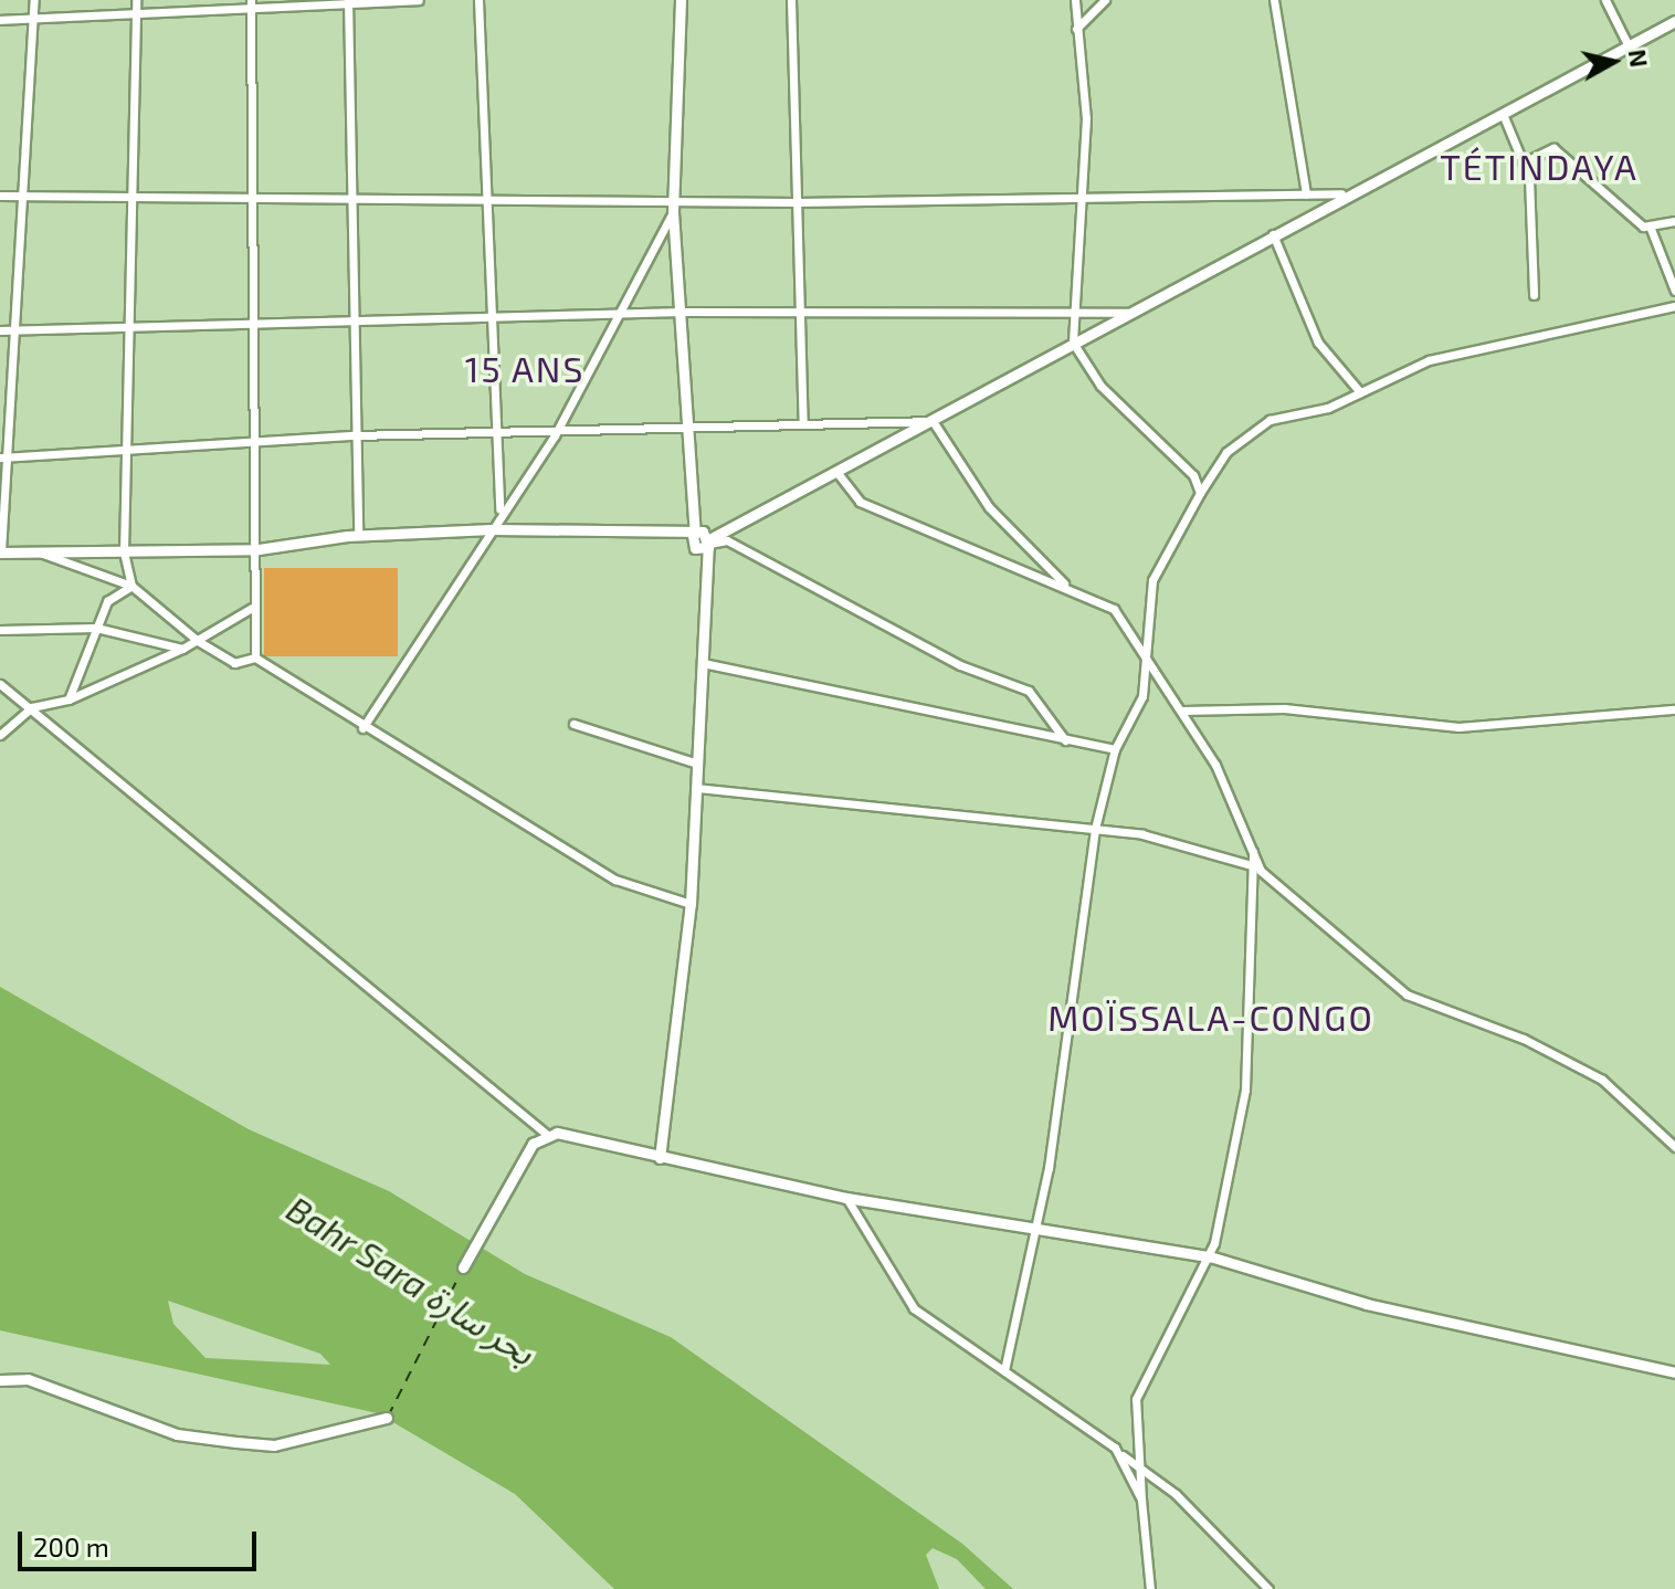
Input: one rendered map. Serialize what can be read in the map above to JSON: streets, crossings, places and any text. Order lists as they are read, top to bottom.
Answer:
{
  "districts": ["TÉTINDAYA", "15 ANS", "MOÏSSALA-CONGO"],
  "water": ["Bahr Sara بحر سارة"],
  "scale_bar": "200 m",
  "north": "right"
}
